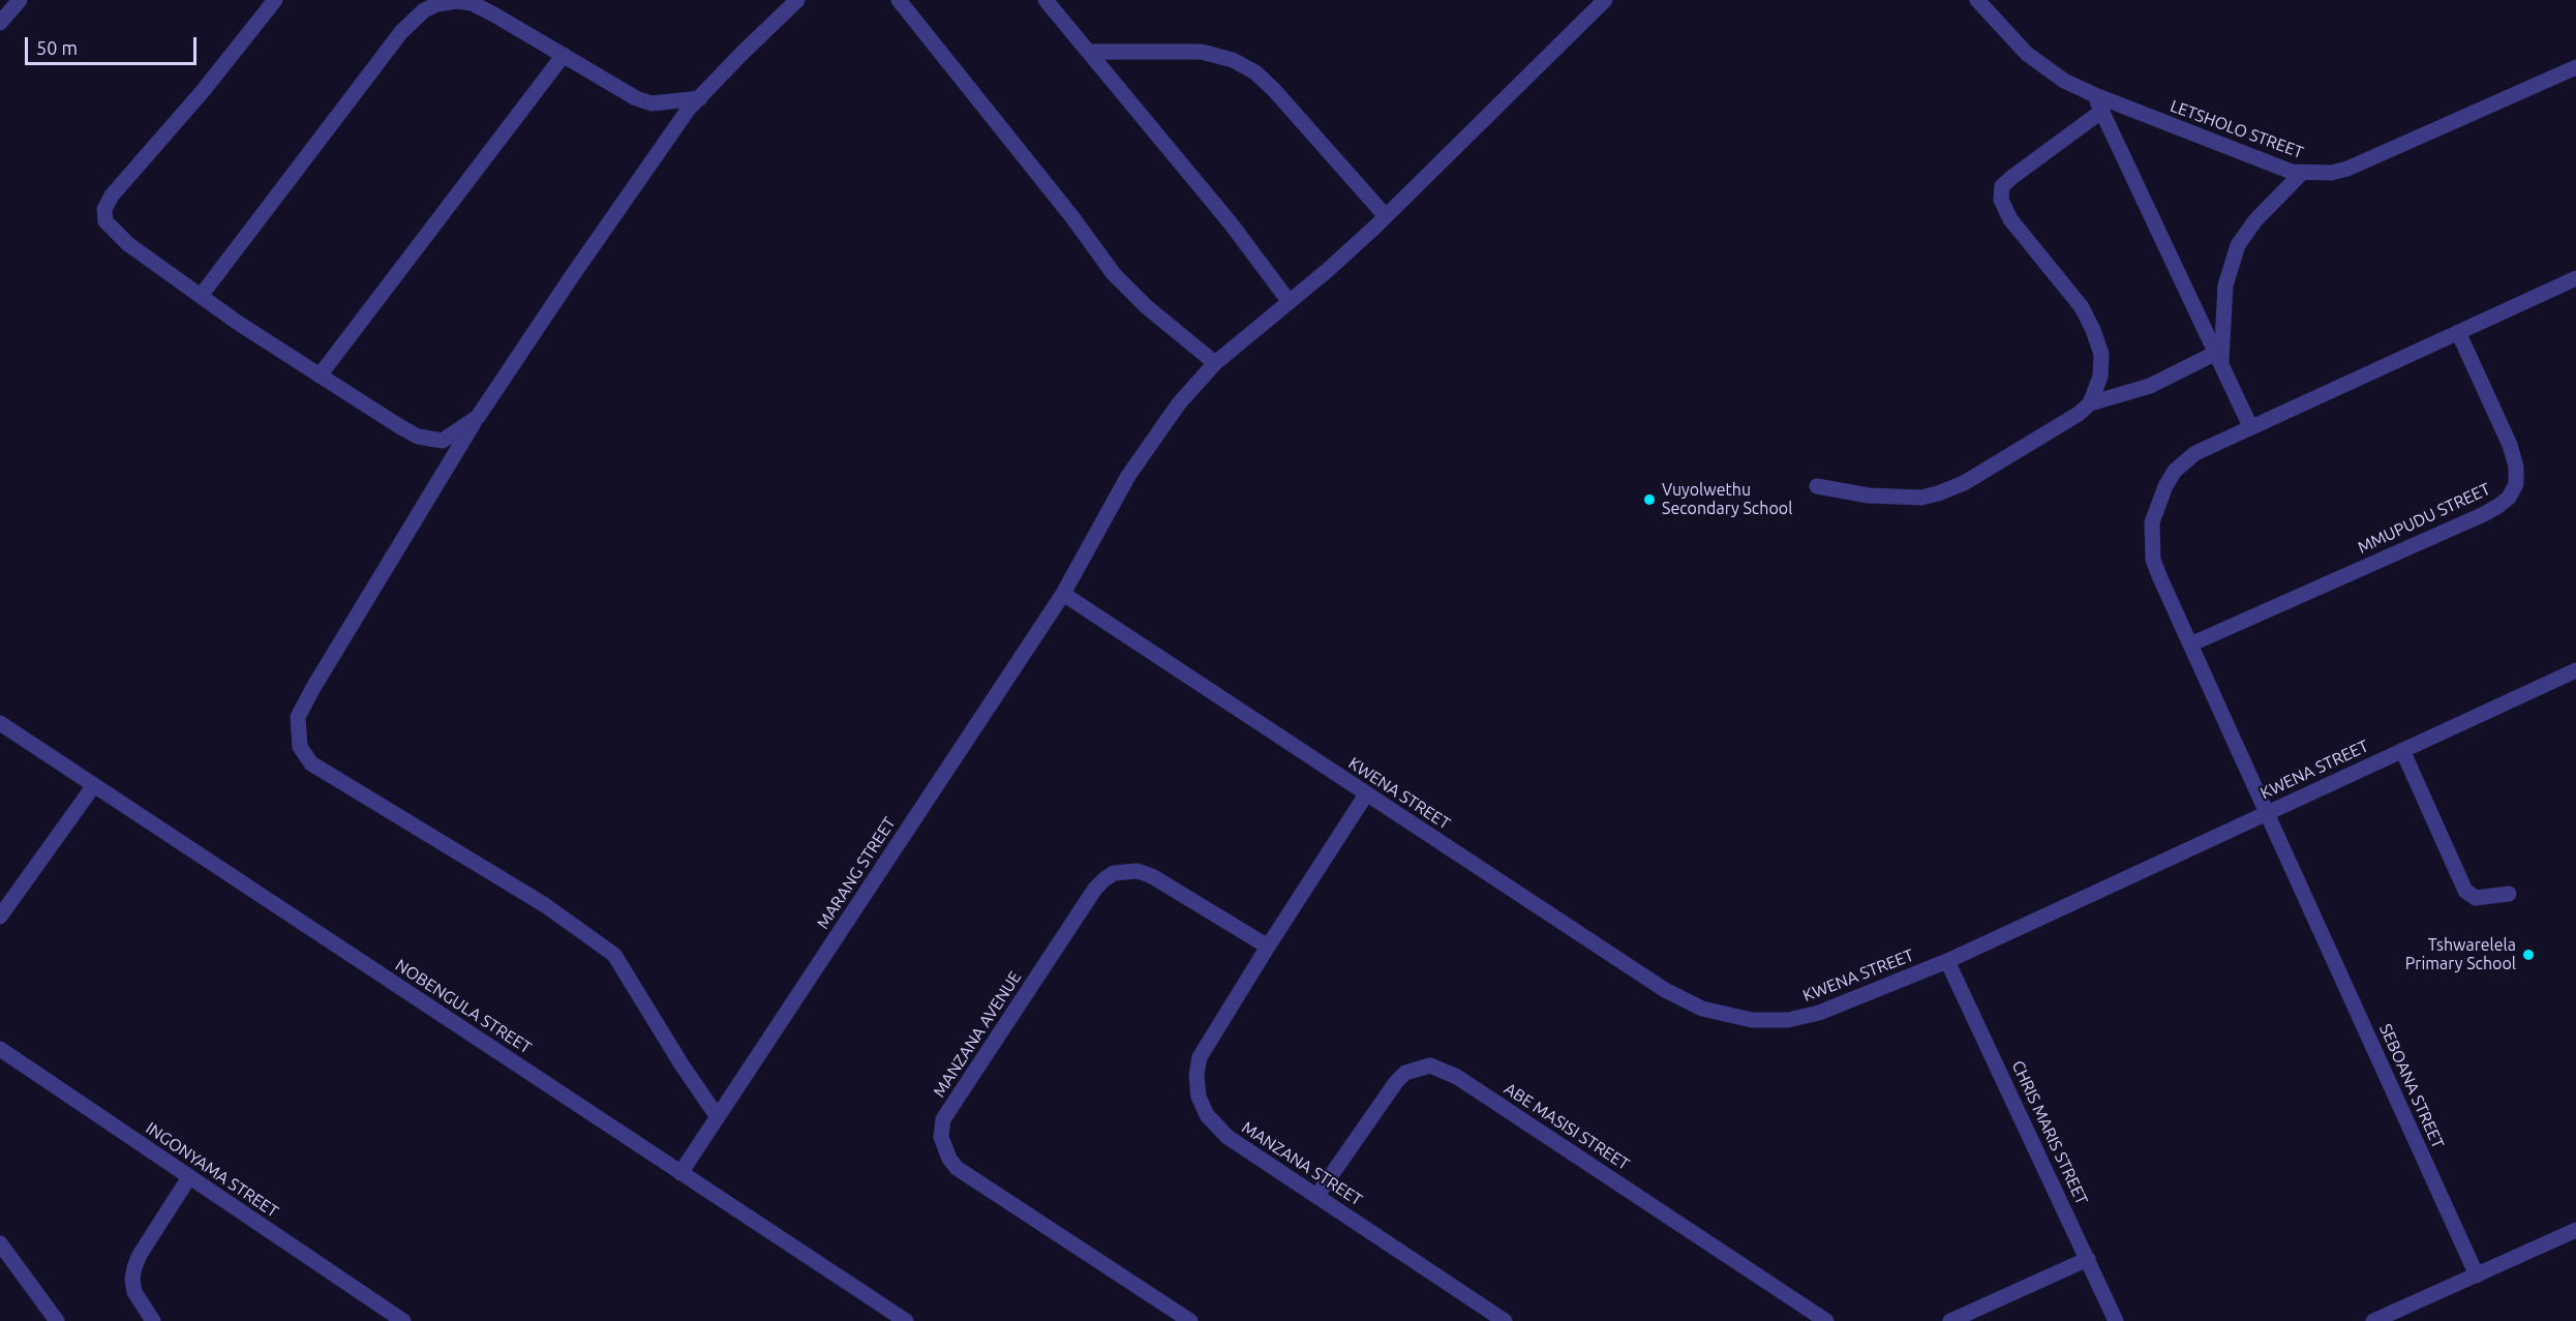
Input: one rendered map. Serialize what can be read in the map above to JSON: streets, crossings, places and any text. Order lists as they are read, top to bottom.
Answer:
{
  "streets": {
    "street": [
      "LETSHOLO STREET",
      "MMUPUDU STREET",
      "KWENA STREET",
      "MARANG STREET",
      "NOBENGULA STREET",
      "MANZANA AVENUE",
      "SEBOANA STREET",
      "ABE MASISI STREET",
      "CHRIS MARIS STREET",
      "MANZANA STREET",
      "INGONYAMA STREET"
    ]
  },
  "crossings": [
    ["KWENA STREET", "MARANG STREET"],
    ["KWENA STREET", "SEBOANA STREET"],
    ["KWENA STREET", "CHRIS MARIS STREET"],
    ["KWENA STREET", "MANZANA STREET"],
    ["MARANG STREET", "NOBENGULA STREET"],
    ["MANZANA AVENUE", "MANZANA STREET"],
    ["ABE MASISI STREET", "MANZANA STREET"]
  ],
  "places": ["Vuyolwethu Secondary School", "Tshwarelela Primary School"],
  "scale_bar": "50 m"
}
